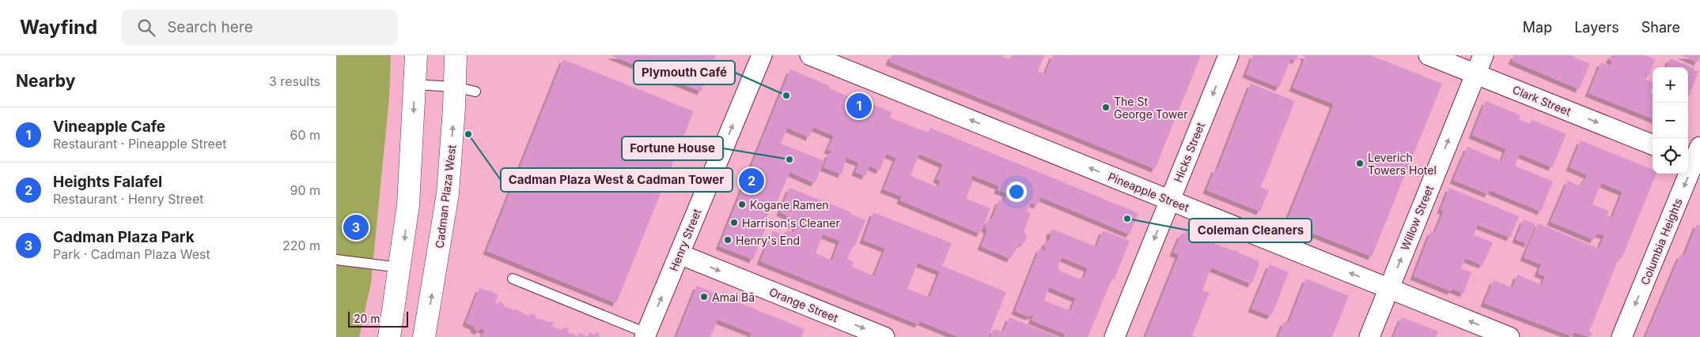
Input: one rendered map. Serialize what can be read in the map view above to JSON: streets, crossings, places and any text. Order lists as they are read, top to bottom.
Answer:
{
  "streets": {
    "main road": ["Cadman Plaza West"],
    "street": [
      "Clark Street",
      "Hicks Street",
      "Pineapple Street",
      "Willow Street",
      "Henry Street",
      "Columbia Heights",
      "Orange Street"
    ]
  },
  "crossings": [
    ["Clark Street", "Willow Street"],
    ["Hicks Street", "Pineapple Street"],
    ["Pineapple Street", "Willow Street"],
    ["Henry Street", "Orange Street"]
  ],
  "one_way": [
    "Clark Street",
    "Hicks Street",
    "Pineapple Street",
    "Willow Street",
    "Henry Street",
    "Columbia Heights",
    "Orange Street"
  ],
  "places": [
    "Plymouth Café",
    "The St George Tower",
    "Cadman Plaza West & Cadman Tower",
    "Fortune House",
    "Leverich Towers Hotel",
    "Kogane Ramen",
    "Coleman Cleaners",
    "Harrison's Cleaner",
    "Henry's End",
    "Amai Bā"
  ],
  "scale_bar": "20 m",
  "page": {
    "header": "Wayfind",
    "search": "Search here",
    "nav": ["Map", "Layers", "Share"],
    "heading": ["Nearby", "3 results"],
    "map_buttons": ["+", "−"],
    "pins": ["1", "2", "3"],
    "list": [
      {
        "mark": "1",
        "name": "Vineapple Cafe",
        "note": "Restaurant · Pineapple Street",
        "value": "60 m"
      },
      {
        "mark": "2",
        "name": "Heights Falafel",
        "note": "Restaurant · Henry Street",
        "value": "90 m"
      },
      {
        "mark": "3",
        "name": "Cadman Plaza Park",
        "note": "Park · Cadman Plaza West",
        "value": "220 m"
      }
    ],
    "scale": "20 m"
  }
}
